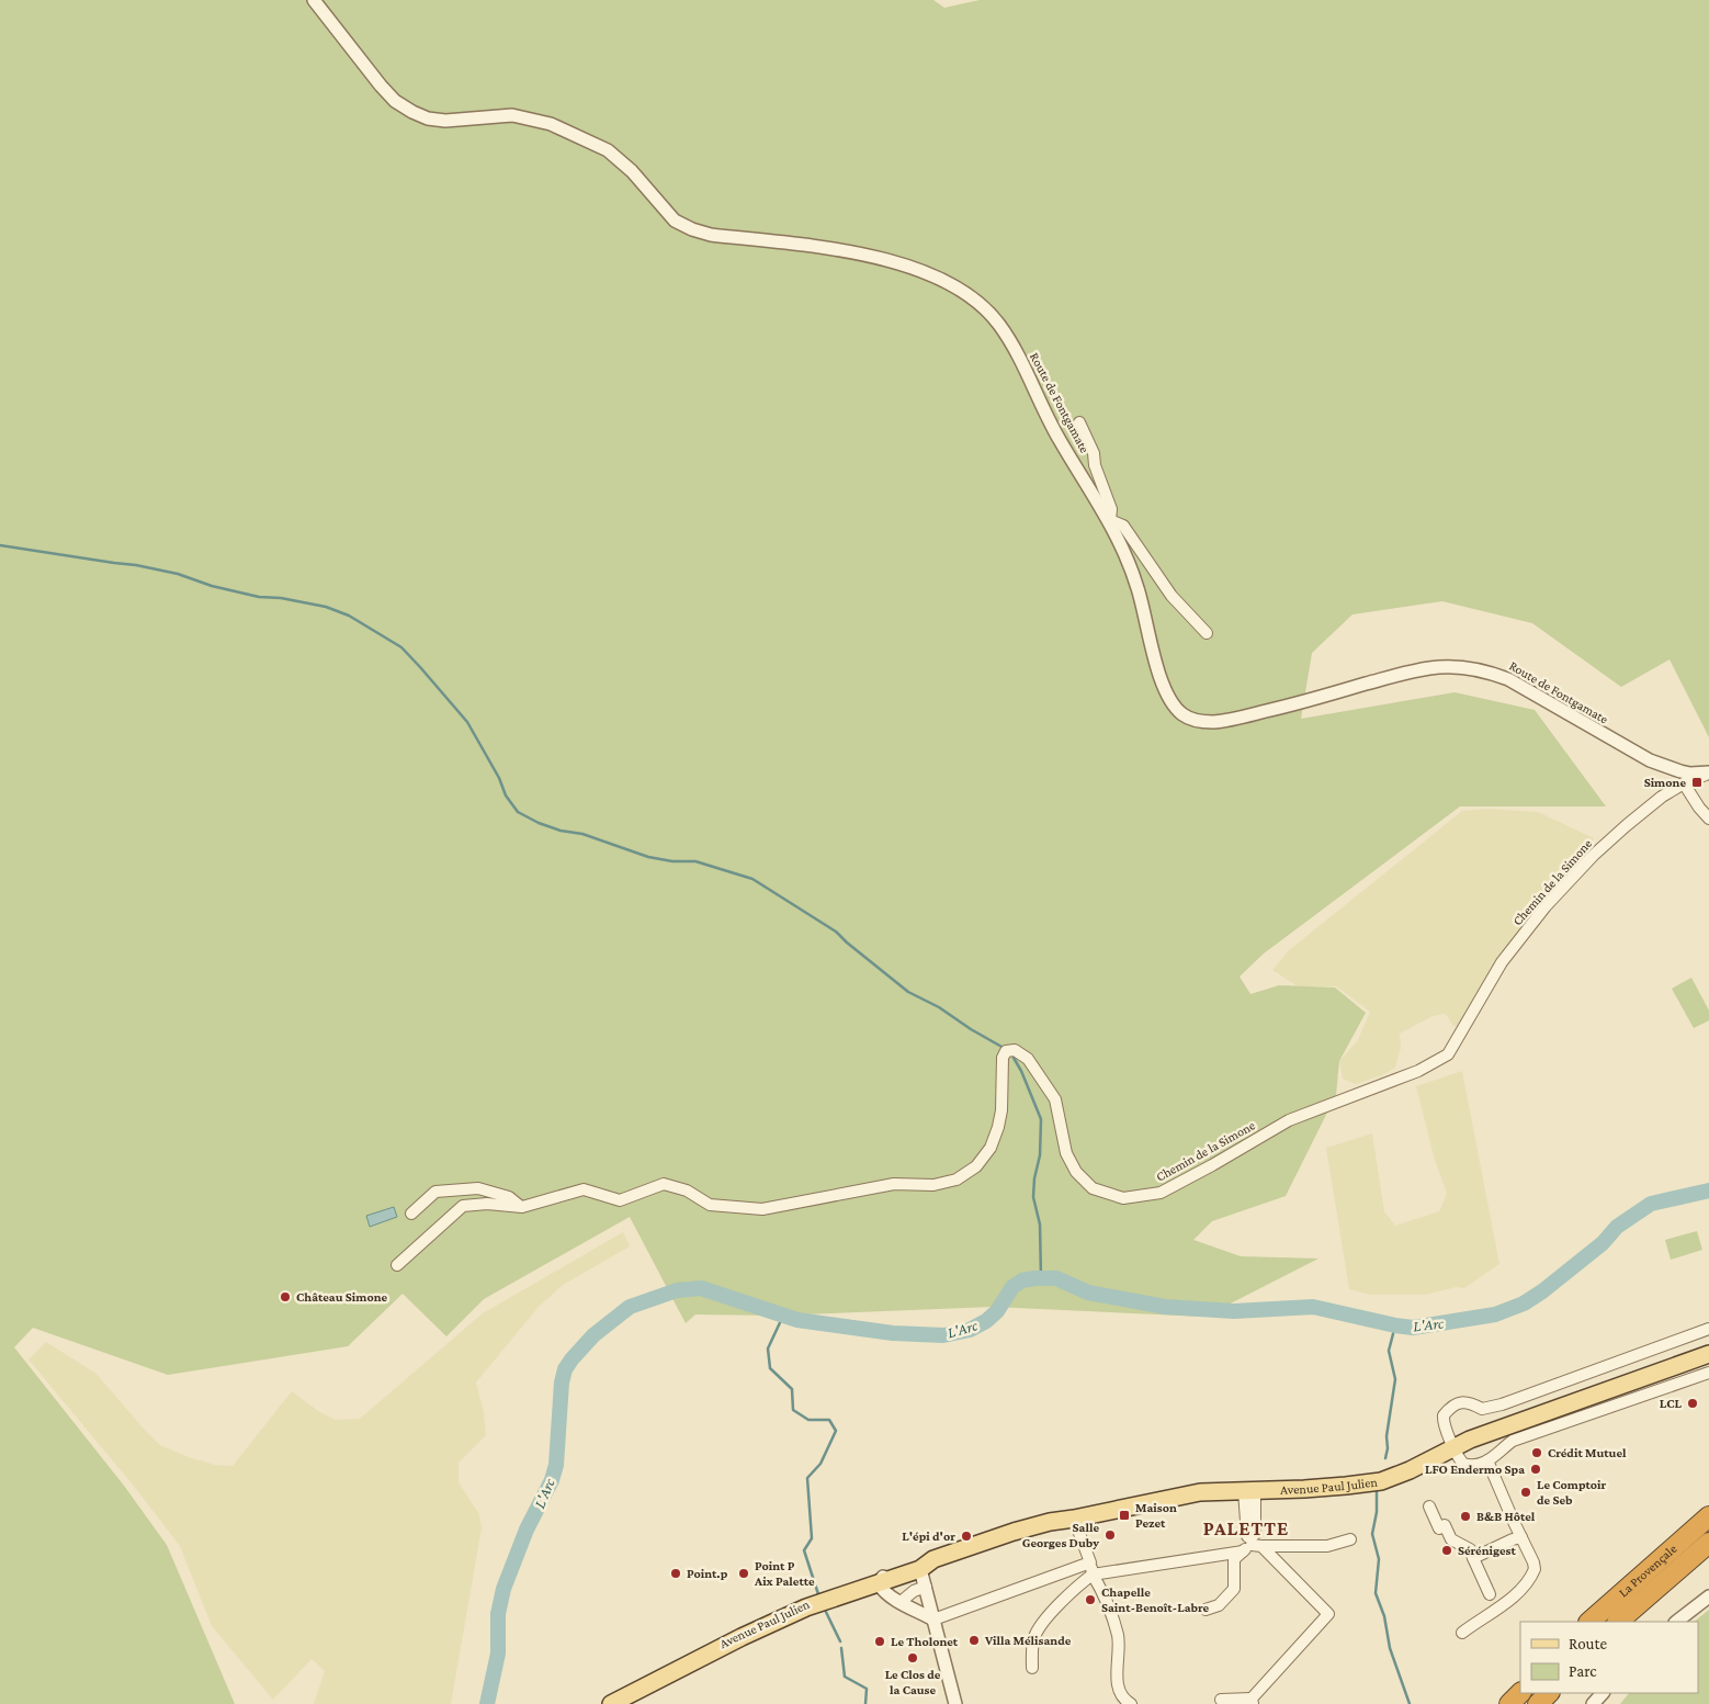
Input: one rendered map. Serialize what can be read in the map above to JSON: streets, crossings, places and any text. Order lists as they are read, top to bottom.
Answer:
{
  "streets": {
    "highway": ["La Provençale"],
    "main road": ["Avenue Paul Julien"],
    "street": ["Route de Fontgamate", "Chemin de la Simone"]
  },
  "crossings": [
    ["Route de Fontgamate", "Chemin de la Simone"]
  ],
  "districts": ["PALETTE"],
  "water": ["L'Arc"],
  "places": {
    "transit": ["Simone", "Maison Pezet"],
    "other": [
      "Château Simone",
      "LCL",
      "Crédit Mutuel",
      "LFO Endermo Spa",
      "Le Comptoir de Seb",
      "B&B Hôtel",
      "Salle Georges Duby",
      "L'épi d'or",
      "Sérénigest",
      "Point.p",
      "Point P Aix Palette",
      "Chapelle Saint-Benoît-Labre",
      "Villa Mélisande",
      "Le Tholonet",
      "Le Clos de la Cause"
    ]
  },
  "legend": ["Route", "Parc"]
}
